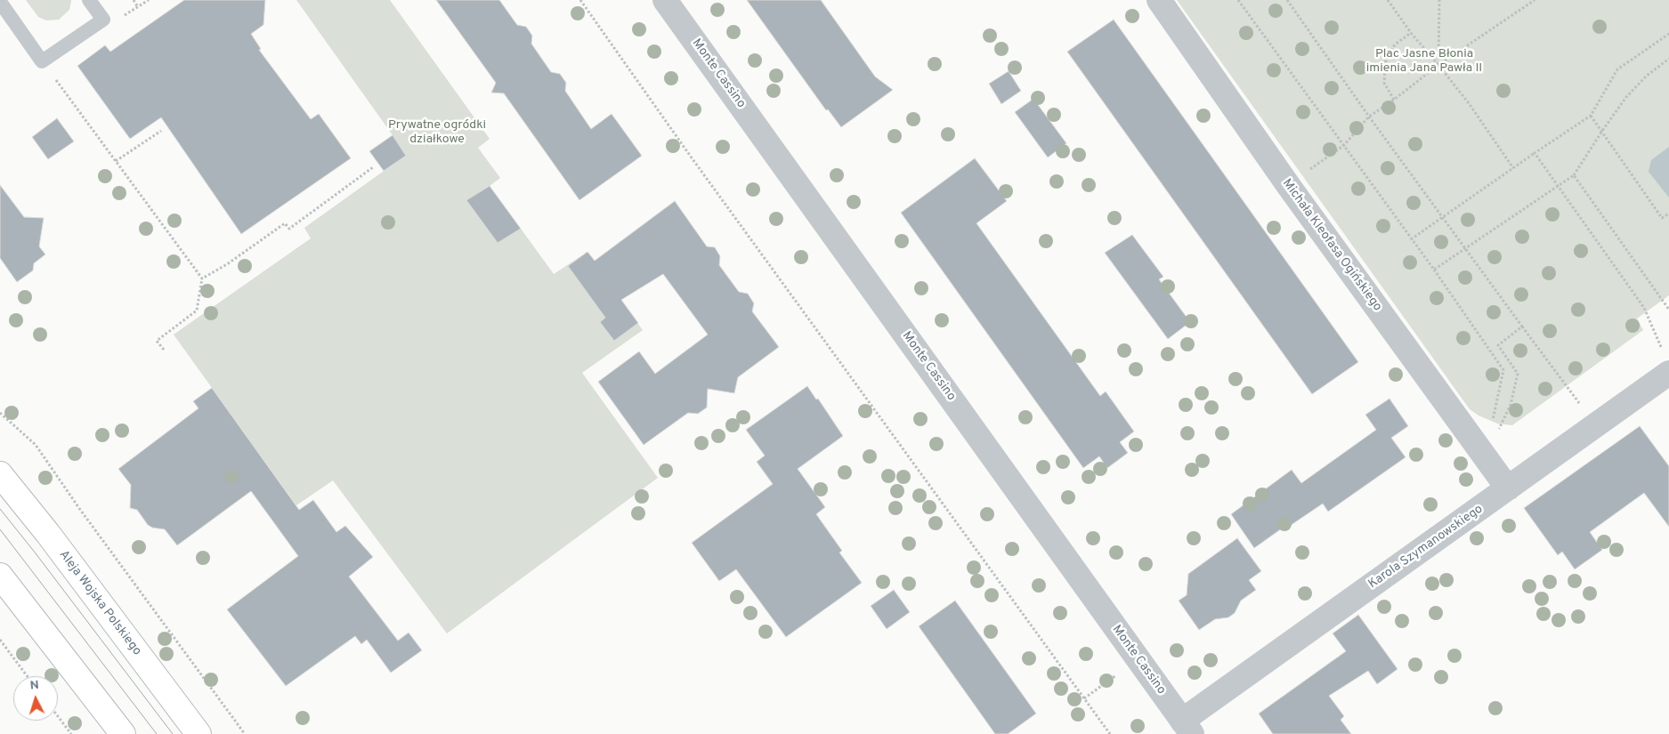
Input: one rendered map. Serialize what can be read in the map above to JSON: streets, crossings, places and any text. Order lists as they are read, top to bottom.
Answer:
{
  "streets": {
    "main road": ["Aleja Wojska Polskiego"],
    "street": ["Monte Cassino", "Michała Kleofasa Ogińskiego", "Karola Szymanowskiego"]
  },
  "crossings": [
    ["Monte Cassino", "Karola Szymanowskiego"],
    ["Michała Kleofasa Ogińskiego", "Karola Szymanowskiego"]
  ],
  "parks": ["Plac Jasne Błonia imienia Jana Pawła II", "Prywatne ogródki działkowe"],
  "north": "top"
}
